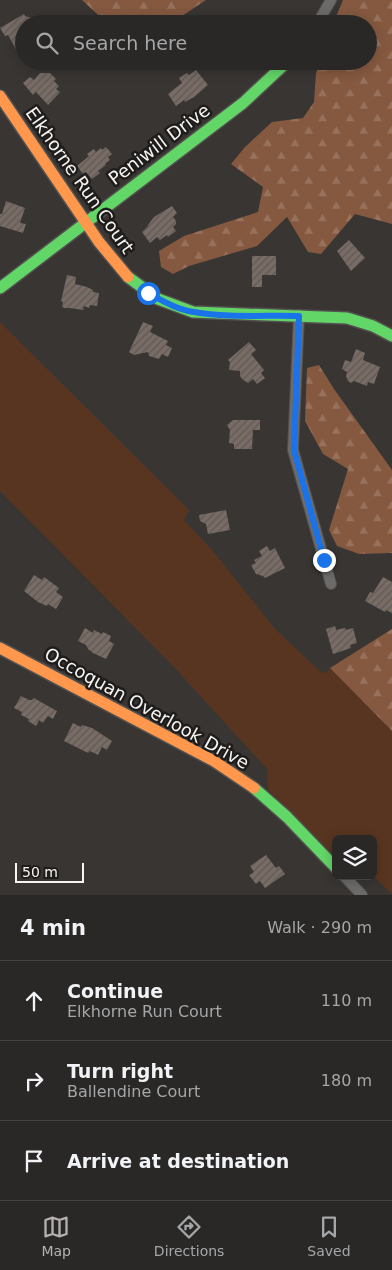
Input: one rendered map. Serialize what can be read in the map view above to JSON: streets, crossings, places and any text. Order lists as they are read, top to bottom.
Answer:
{
  "streets": {
    "street": ["Peniwill Drive", "Elkhorne Run Court", "Occoquan Overlook Drive"]
  },
  "crossings": [
    ["Peniwill Drive", "Elkhorne Run Court"]
  ],
  "scale_bar": "50 m",
  "page": {
    "search": "Search here",
    "scale": "50 m",
    "heading": ["4 min", "Walk · 290 m"],
    "list": [
      ["Continue", "Elkhorne Run Court", "110 m"],
      ["Turn right", "Ballendine Court", "180 m"],
      "Arrive at destination"
    ],
    "nav": ["Map", "Directions", "Saved"]
  }
}
